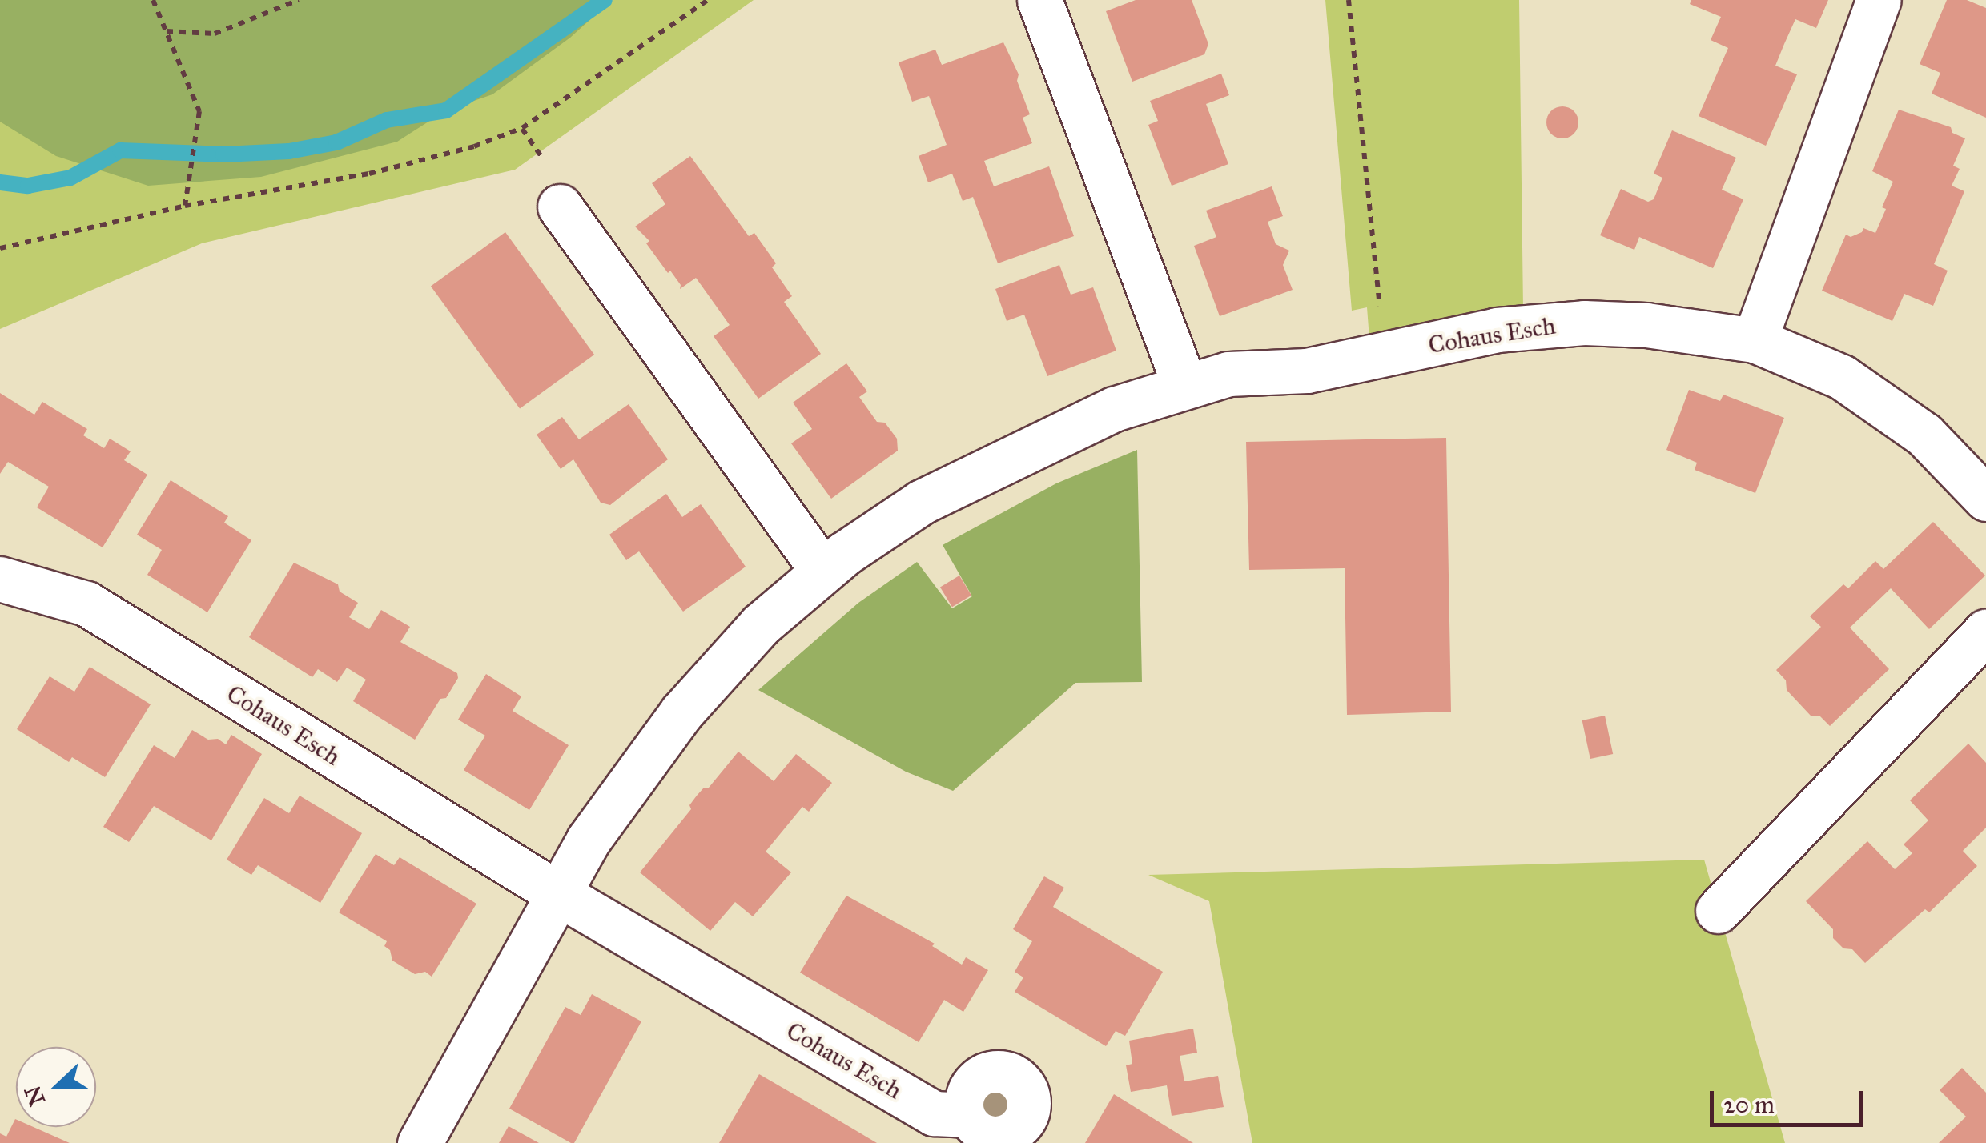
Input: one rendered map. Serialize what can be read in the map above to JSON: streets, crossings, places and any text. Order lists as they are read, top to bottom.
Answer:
{
  "streets": {
    "street": ["Cohaus Esch"]
  },
  "scale_bar": "20 m",
  "north": "left"
}
